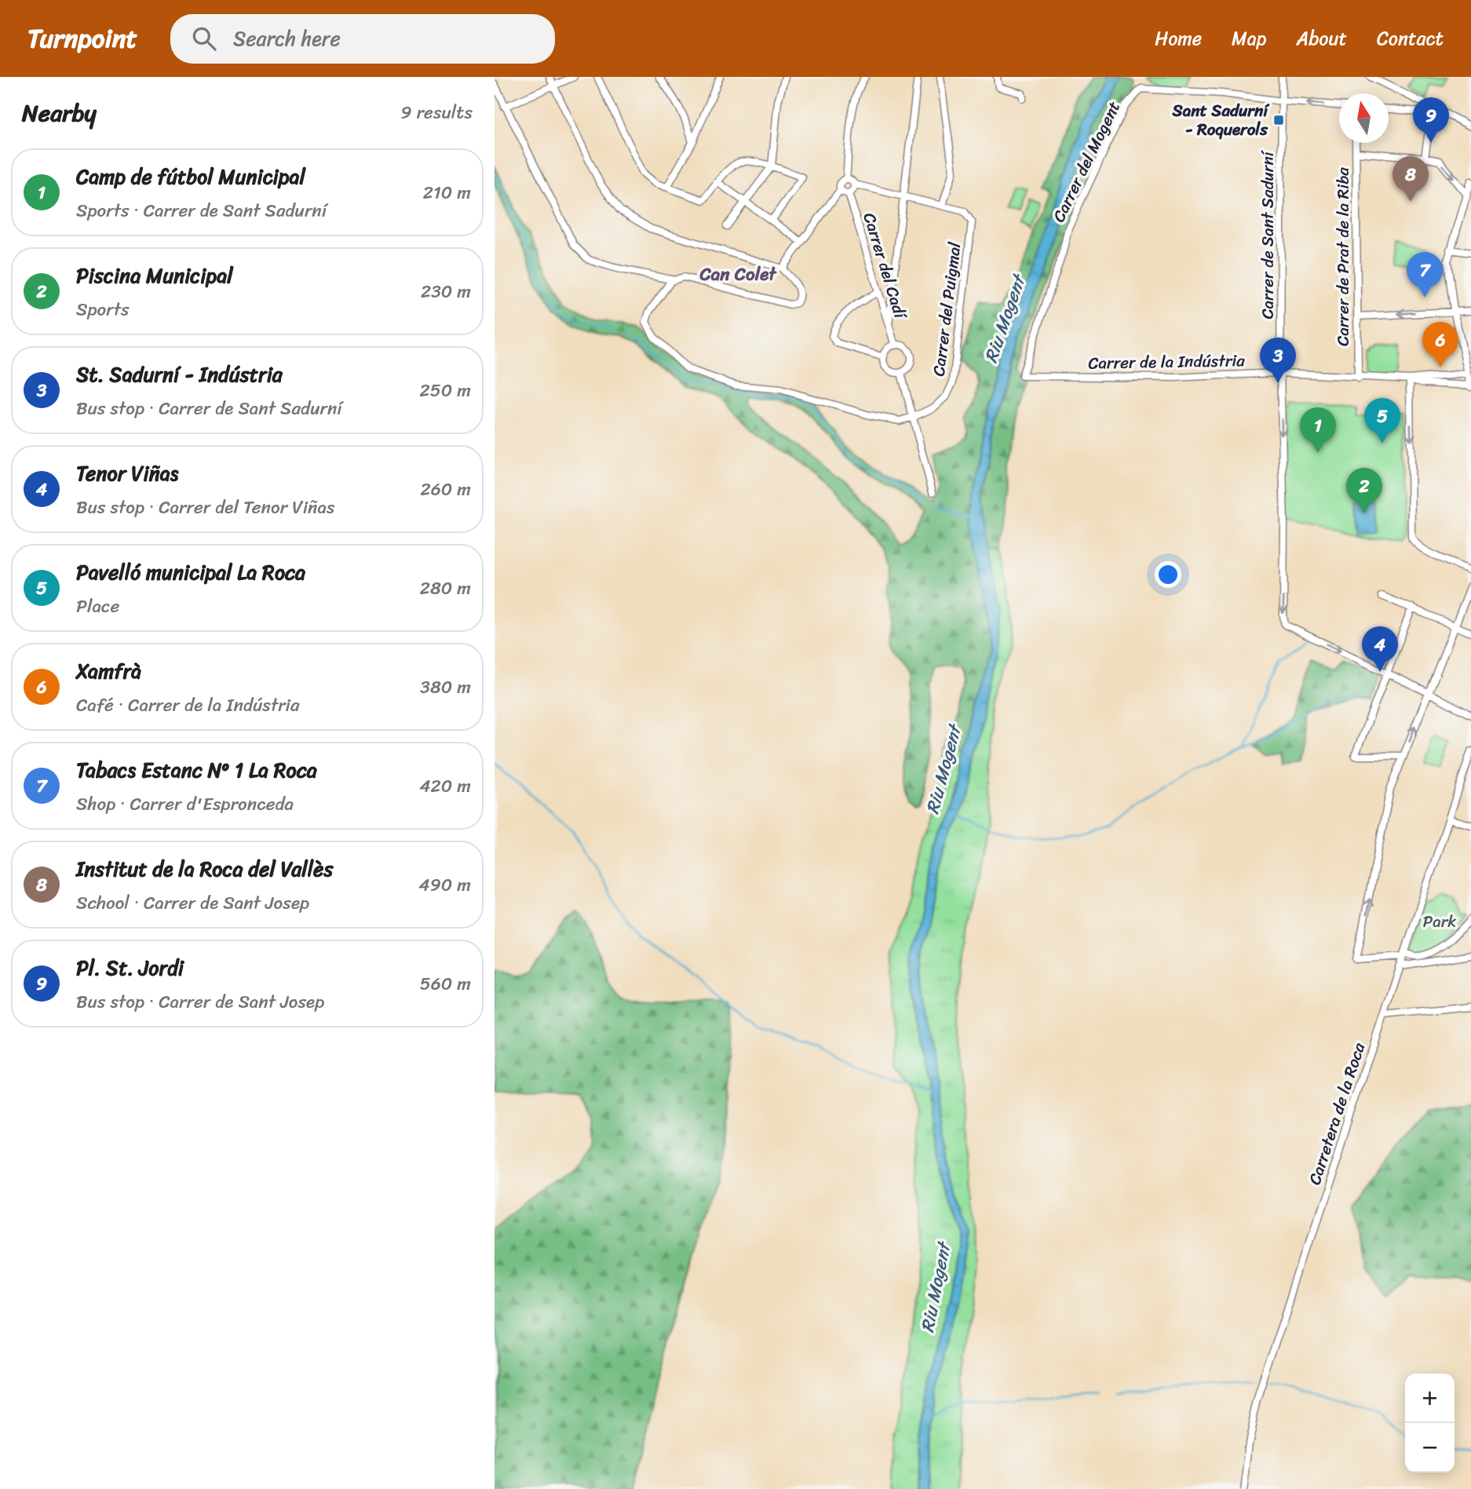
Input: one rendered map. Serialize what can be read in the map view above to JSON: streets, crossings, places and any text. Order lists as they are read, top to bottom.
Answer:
{
  "streets": {
    "street": [
      "Carrer del Mogent",
      "Carrer de Sant Sadurní",
      "Carrer de Prat de la Riba",
      "Carrer del Cadí",
      "Carrer del Puigmal",
      "Carrer de la Indústria",
      "Carretera de la Roca"
    ]
  },
  "crossings": [
    ["Carrer del Mogent", "Carrer de Sant Sadurní"],
    ["Carrer del Mogent", "Carrer de la Indústria"],
    ["Carrer de Sant Sadurní", "Carrer de la Indústria"],
    ["Carrer de Prat de la Riba", "Carrer de la Indústria"],
    ["Carrer del Cadí", "Carrer del Puigmal"]
  ],
  "one_way": ["Carrer de Sant Sadurní"],
  "districts": ["Can Colet"],
  "water": ["Riu Mogent"],
  "parks": ["Park"],
  "places": {
    "transit": ["Sant Sadurní - Roquerols"]
  },
  "north": "top",
  "page": {
    "header": "Turnpoint",
    "search": "Search here",
    "nav": [
      "Home",
      "Map",
      "About",
      "Contact"
    ],
    "heading": ["Nearby", "9 results"],
    "pins": [
      "9",
      "8",
      "7",
      "6",
      "3",
      "5",
      "1",
      "2",
      "4"
    ],
    "list": [
      {
        "mark": "1",
        "name": "Camp de fútbol Municipal",
        "note": "Sports · Carrer de Sant Sadurní",
        "value": "210 m"
      },
      {
        "mark": "2",
        "name": "Piscina Municipal",
        "note": "Sports",
        "value": "230 m"
      },
      {
        "mark": "3",
        "name": "St. Sadurní - Indústria",
        "note": "Bus stop · Carrer de Sant Sadurní",
        "value": "250 m"
      },
      {
        "mark": "4",
        "name": "Tenor Viñas",
        "note": "Bus stop · Carrer del Tenor Viñas",
        "value": "260 m"
      },
      {
        "mark": "5",
        "name": "Pavelló municipal La Roca",
        "note": "Place",
        "value": "280 m"
      },
      {
        "mark": "6",
        "name": "Xamfrà",
        "note": "Café · Carrer de la Indústria",
        "value": "380 m"
      },
      {
        "mark": "7",
        "name": "Tabacs Estanc Nº 1 La Roca",
        "note": "Shop · Carrer d'Espronceda",
        "value": "420 m"
      },
      {
        "mark": "8",
        "name": "Institut de la Roca del Vallès",
        "note": "School · Carrer de Sant Josep",
        "value": "490 m"
      },
      {
        "mark": "9",
        "name": "Pl. St. Jordi",
        "note": "Bus stop · Carrer de Sant Josep",
        "value": "560 m"
      }
    ],
    "map_buttons": ["+", "−"]
  }
}
